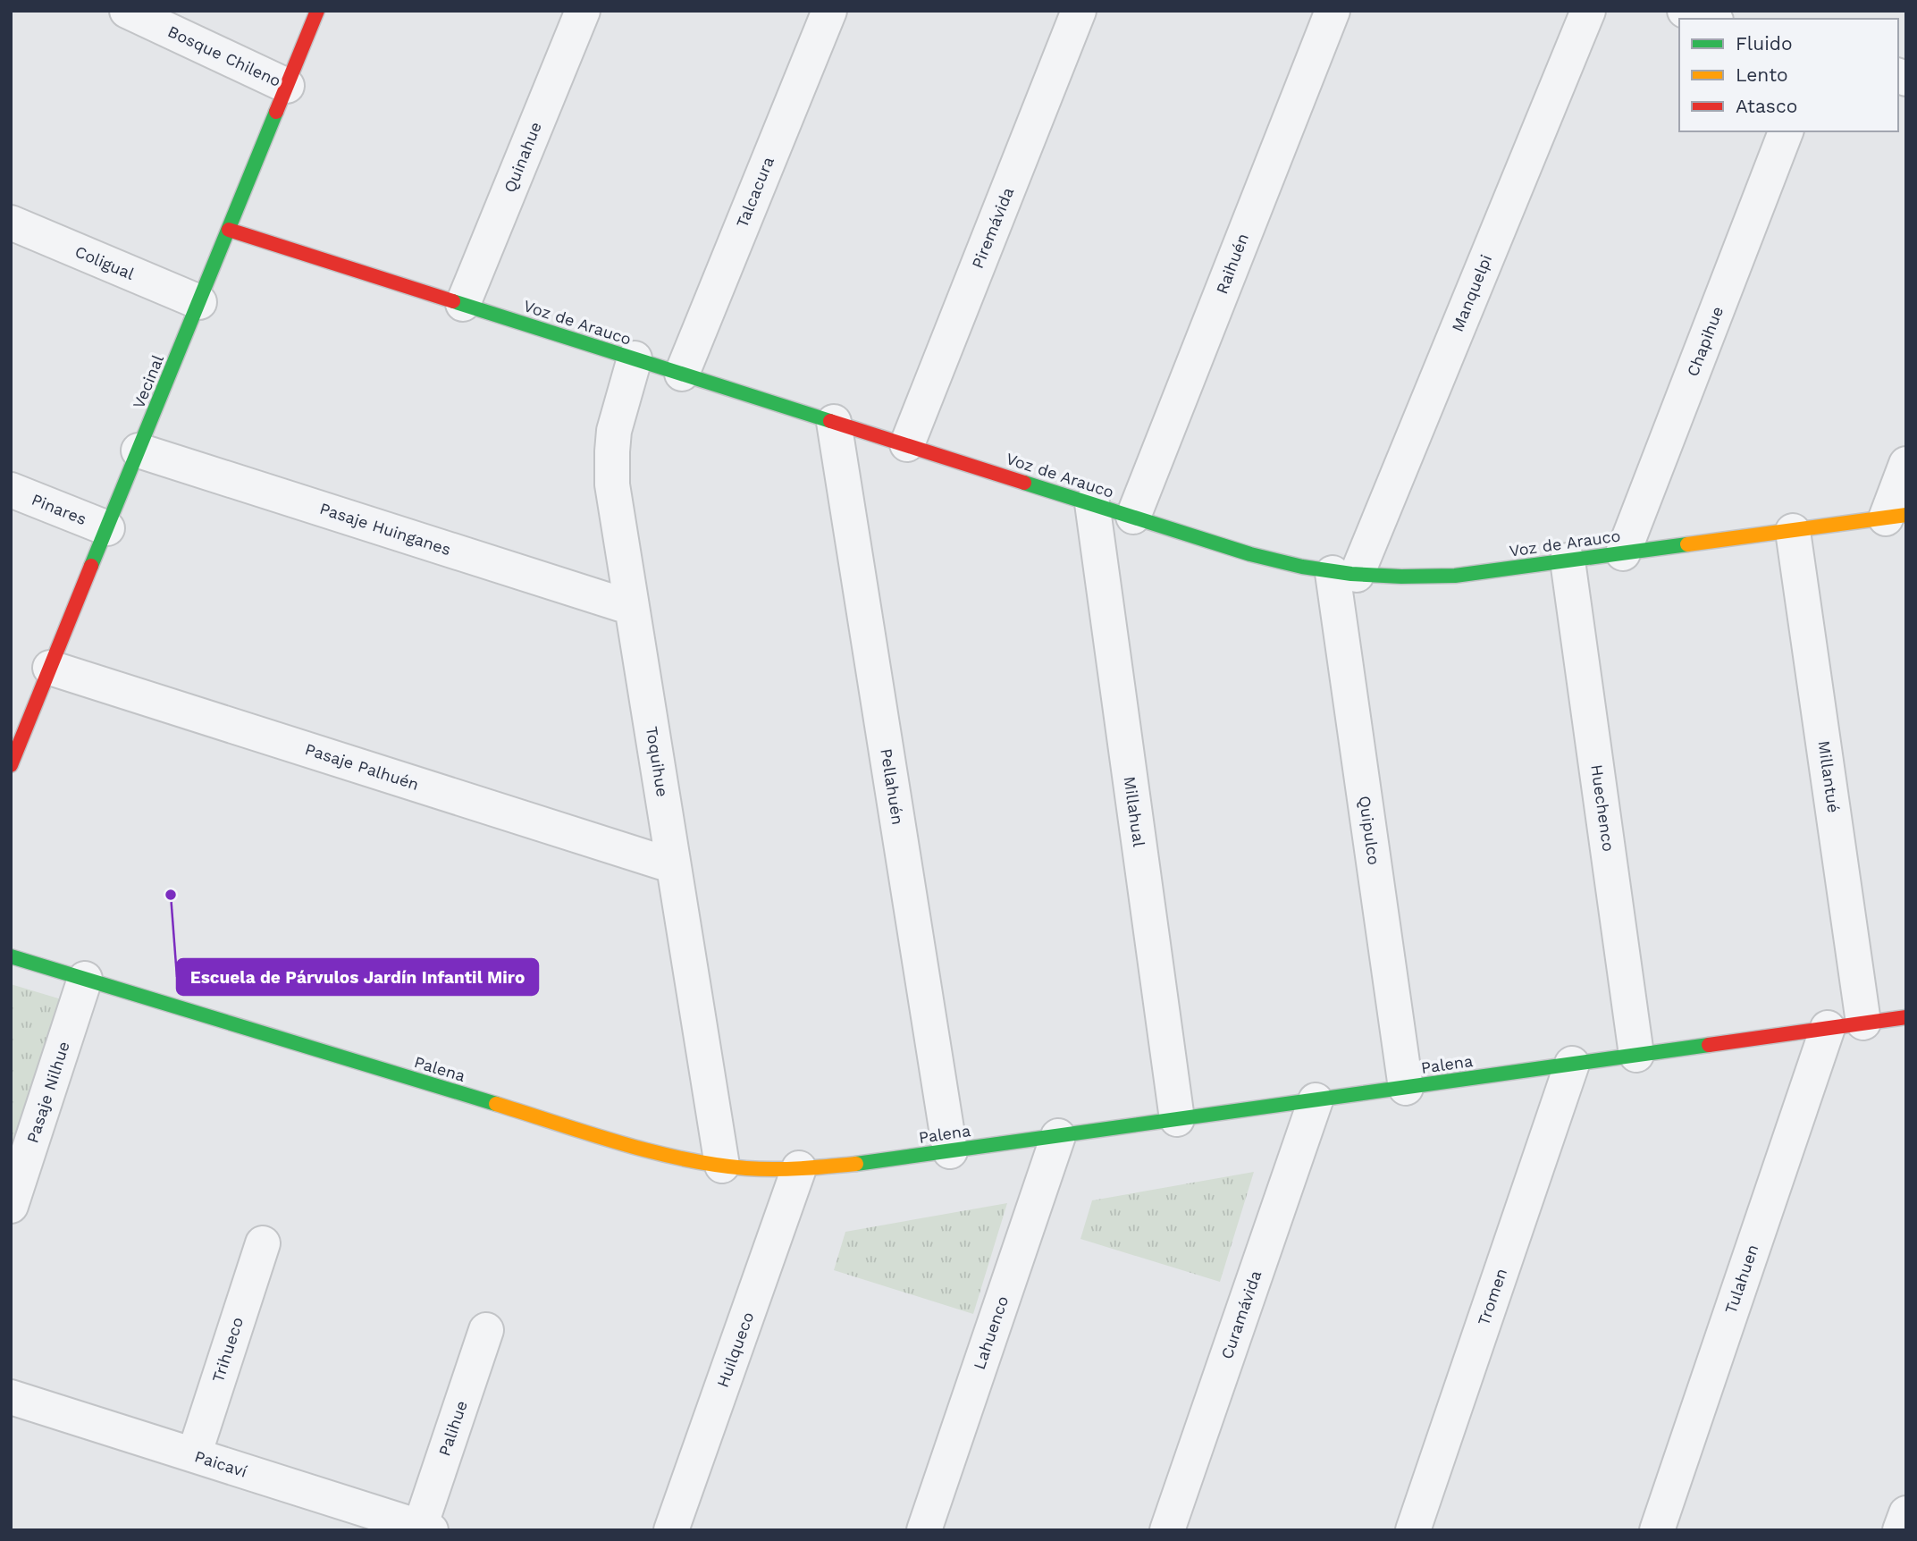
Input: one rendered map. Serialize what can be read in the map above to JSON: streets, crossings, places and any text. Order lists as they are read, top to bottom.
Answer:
{
  "streets": {
    "street": [
      "Bosque Chileno",
      "Quinahue",
      "Talcacura",
      "Piremávida",
      "Coligual",
      "Raihuén",
      "Manquelpi",
      "Voz de Arauco",
      "Chapihue",
      "Vecinal",
      "Pinares",
      "Pasaje Huinganes",
      "Toquihue",
      "Pasaje Palhuén",
      "Millantué",
      "Pellahuén",
      "Huechenco",
      "Millahual",
      "Quipulco",
      "Palena",
      "Pasaje Nilhue",
      "Tulahuen",
      "Tromen",
      "Curamávida",
      "Lahuenco",
      "Trihueco",
      "Huilqueco",
      "Palihue",
      "Paicaví"
    ]
  },
  "crossings": [
    ["Bosque Chileno", "Vecinal"],
    ["Quinahue", "Voz de Arauco"],
    ["Talcacura", "Voz de Arauco"],
    ["Piremávida", "Voz de Arauco"],
    ["Coligual", "Vecinal"],
    ["Raihuén", "Voz de Arauco"],
    ["Manquelpi", "Voz de Arauco"],
    ["Manquelpi", "Quipulco"],
    ["Voz de Arauco", "Chapihue"],
    ["Voz de Arauco", "Vecinal"],
    ["Voz de Arauco", "Toquihue"],
    ["Voz de Arauco", "Millantué"],
    ["Voz de Arauco", "Pellahuén"],
    ["Voz de Arauco", "Huechenco"],
    ["Voz de Arauco", "Millahual"],
    ["Voz de Arauco", "Quipulco"],
    ["Vecinal", "Pinares"],
    ["Vecinal", "Pasaje Huinganes"],
    ["Vecinal", "Pasaje Palhuén"],
    ["Pasaje Huinganes", "Toquihue"],
    ["Toquihue", "Pasaje Palhuén"],
    ["Toquihue", "Palena"],
    ["Millantué", "Palena"],
    ["Pellahuén", "Palena"],
    ["Huechenco", "Palena"],
    ["Millahual", "Palena"],
    ["Quipulco", "Palena"],
    ["Palena", "Pasaje Nilhue"],
    ["Palena", "Tulahuen"],
    ["Palena", "Tromen"],
    ["Palena", "Curamávida"],
    ["Palena", "Lahuenco"],
    ["Palena", "Huilqueco"],
    ["Trihueco", "Paicaví"],
    ["Palihue", "Paicaví"]
  ],
  "places": ["Escuela de Párvulos Jardín Infantil Miro"],
  "legend": ["Fluido", "Lento", "Atasco"]
}
